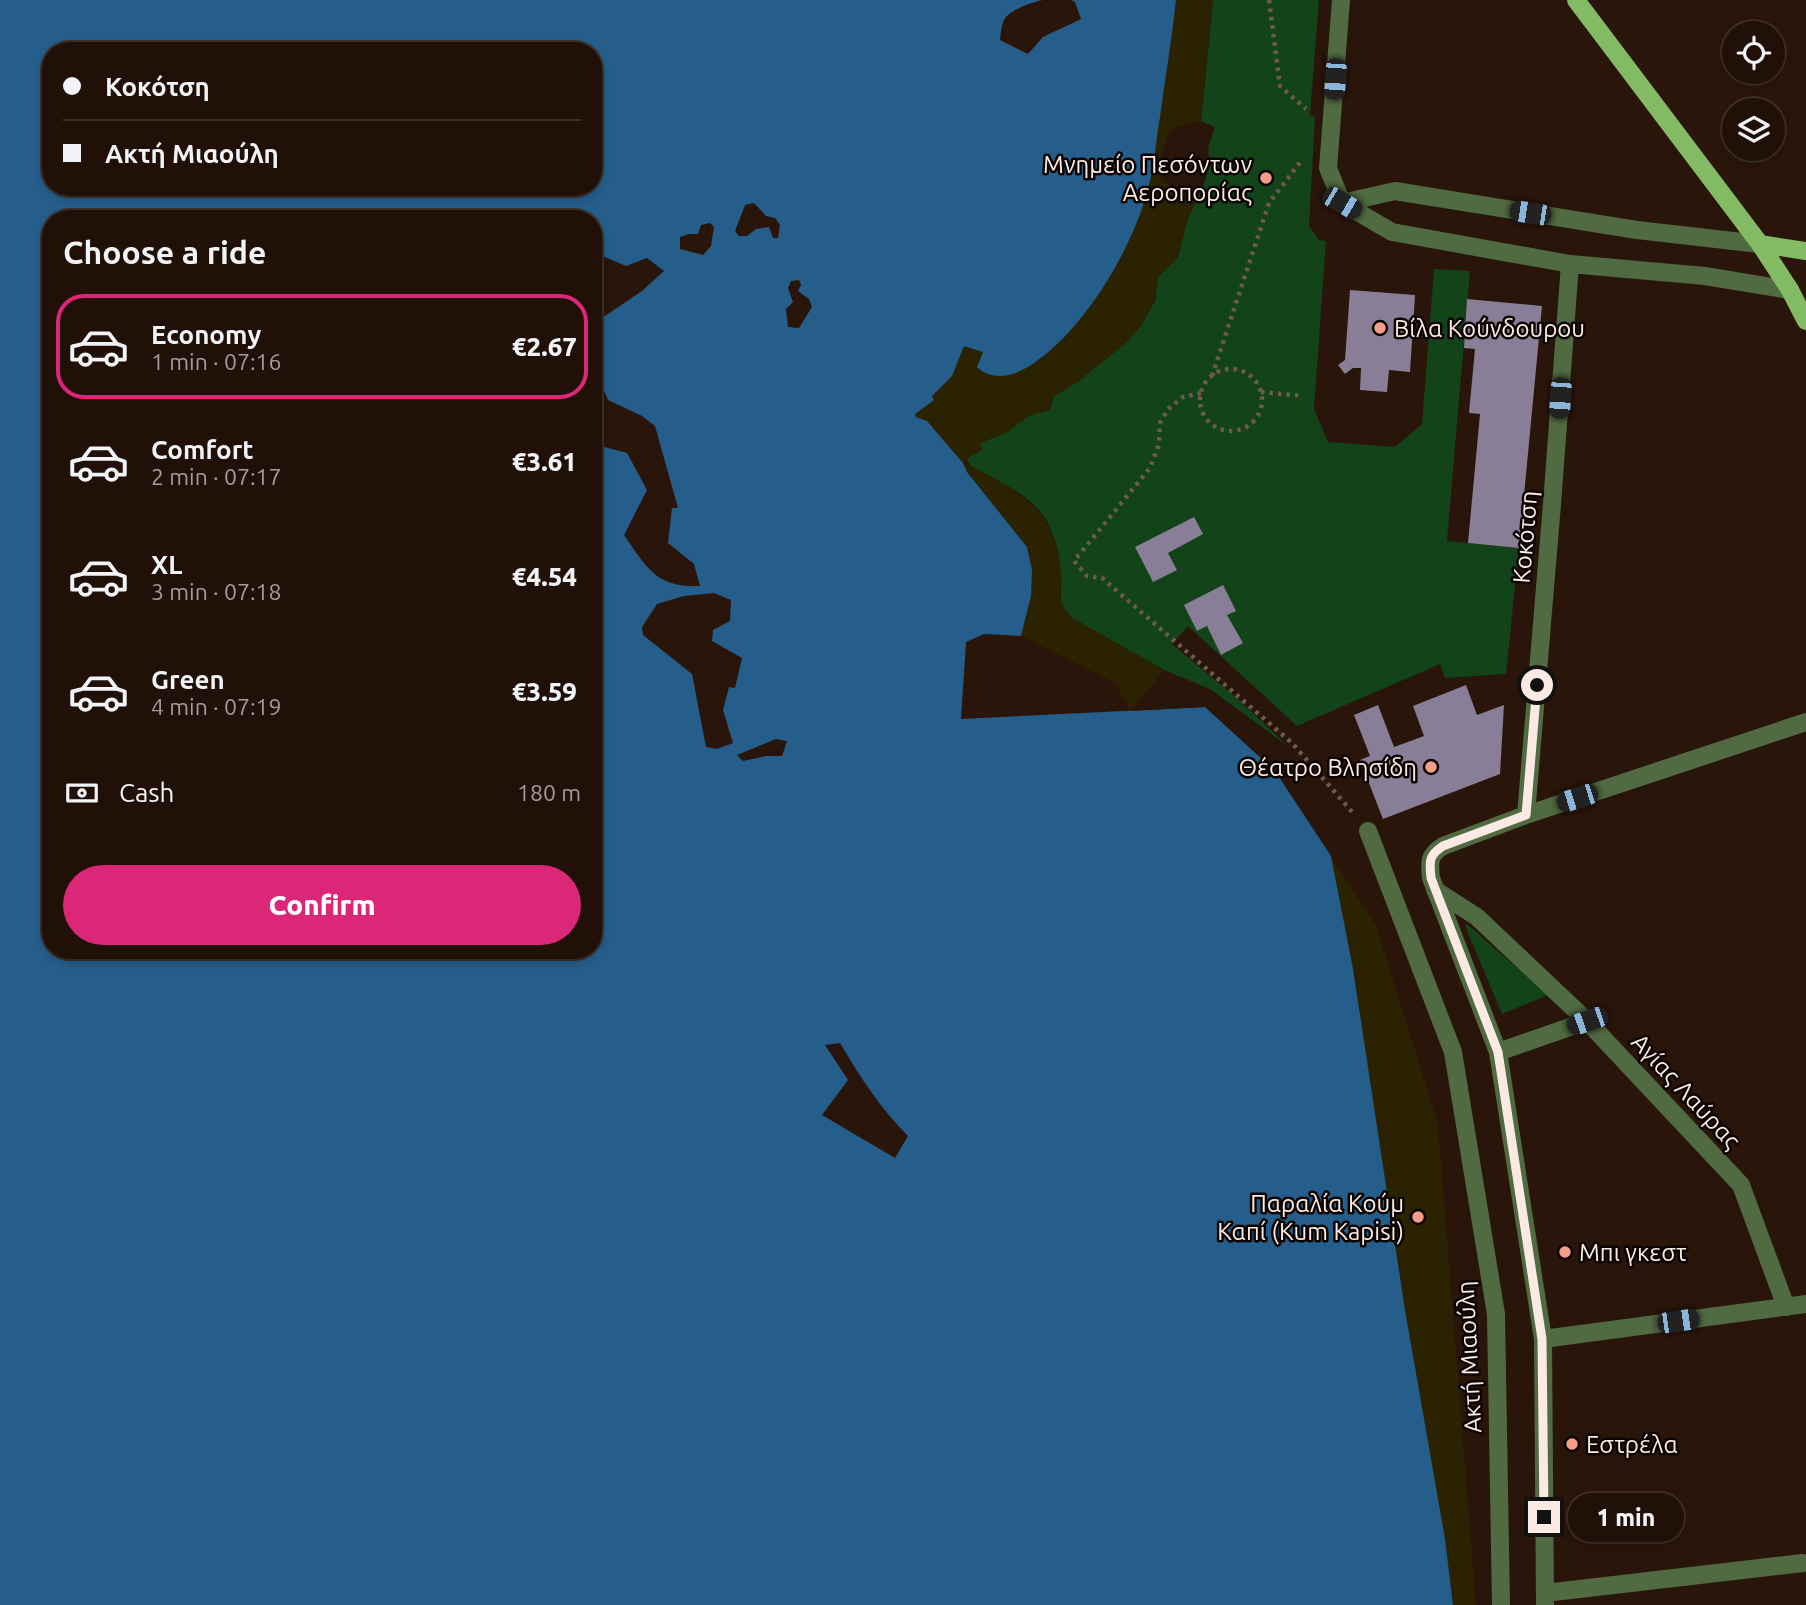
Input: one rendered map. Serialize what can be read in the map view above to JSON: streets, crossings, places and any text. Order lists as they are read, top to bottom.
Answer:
{
  "streets": {
    "street": ["Κοκότση", "Αγίας Λαύρας", "Ακτή Μιαούλη"]
  },
  "places": [
    "Μνημείο Πεσόντων Αεροπορίας",
    "Βίλα Κούνδουρου",
    "Θέατρο Βλησίδη",
    "Παραλία Κούμ Καπί (Kum Kapisi)",
    "Μπι γκεστ",
    "Εστρέλα"
  ],
  "page": {
    "banner": ["Κοκότση", "Ακτή Μιαούλη"],
    "heading": "Choose a ride",
    "list": [
      {
        "name": "Economy",
        "note": "1 min · 07:16",
        "value": "€2.67"
      },
      {
        "name": "Comfort",
        "note": "2 min · 07:17",
        "value": "€3.61"
      },
      {
        "name": "XL",
        "note": "3 min · 07:18",
        "value": "€4.54"
      },
      {
        "name": "Green",
        "note": "4 min · 07:19",
        "value": "€3.59"
      }
    ],
    "pay": ["Cash", "180 m"],
    "buttons": "Confirm",
    "bubble": "1 min"
  }
}
